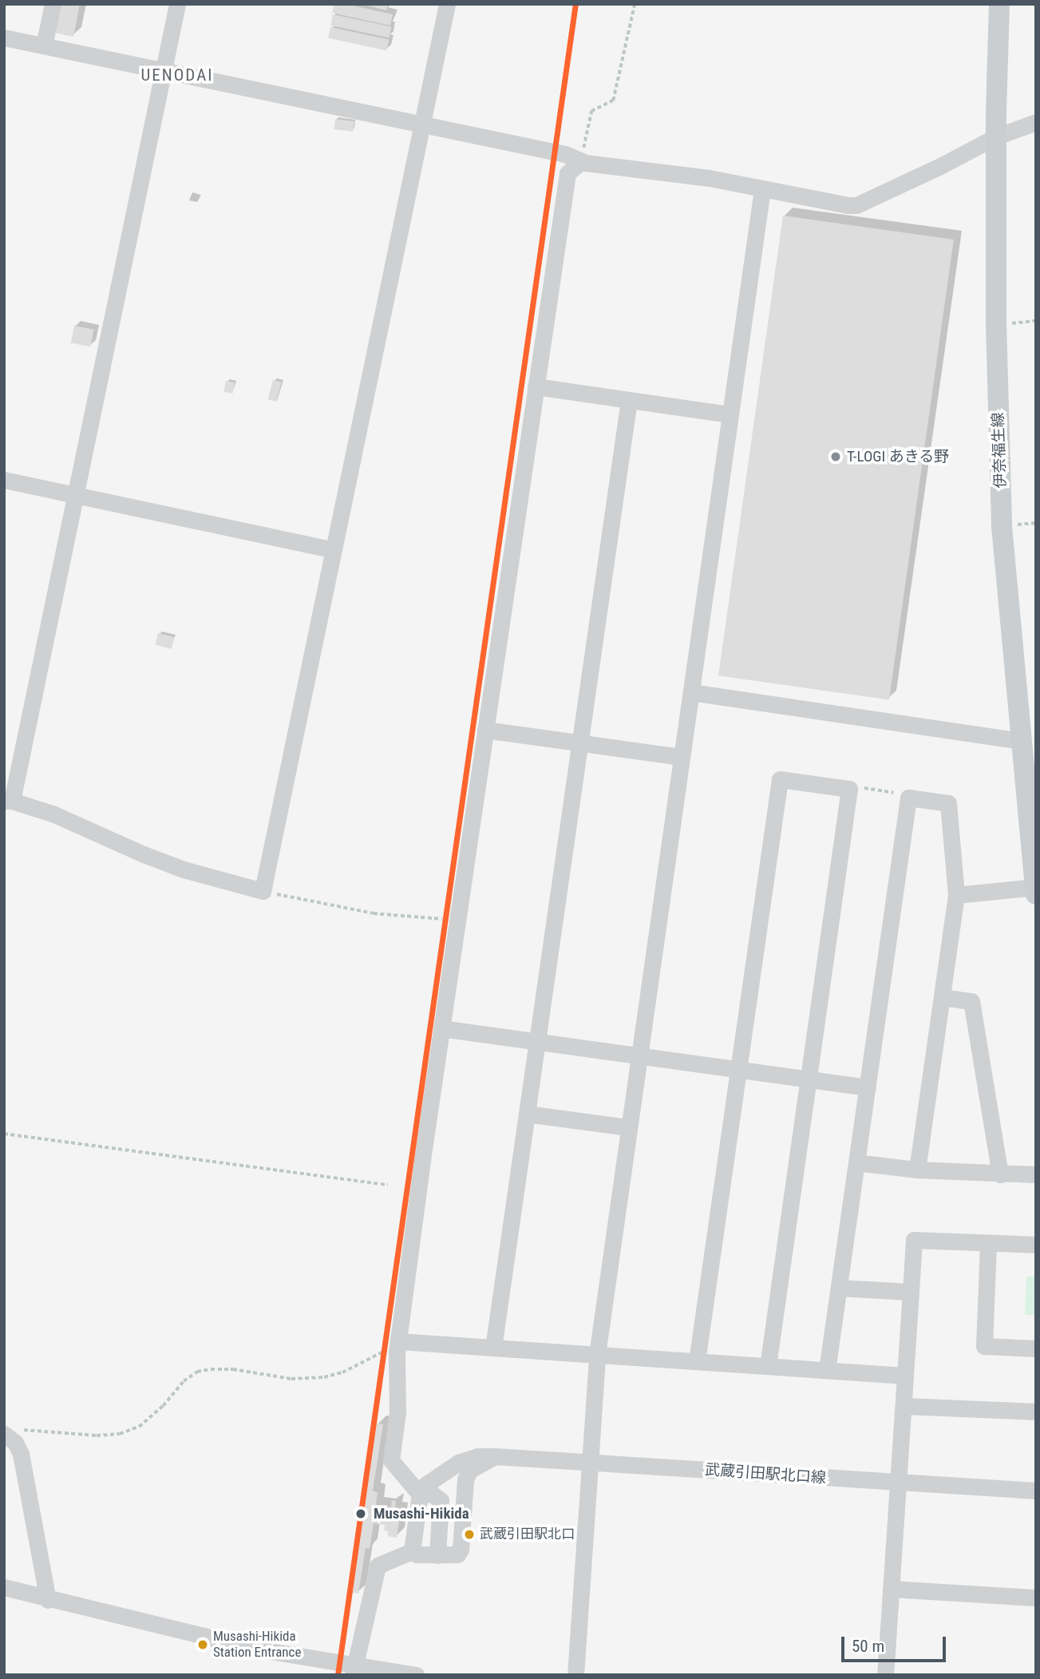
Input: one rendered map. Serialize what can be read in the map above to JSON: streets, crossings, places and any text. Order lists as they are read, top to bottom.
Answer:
{
  "streets": {
    "main road": ["伊奈福生線"],
    "street": ["武蔵引田駅北口線"]
  },
  "districts": ["UENODAI"],
  "places": [
    "T-LOGI あきる野",
    "Musashi-Hikida",
    "武蔵引田駅北口",
    "Musashi-Hikida Station Entrance"
  ],
  "scale_bar": "50 m"
}
